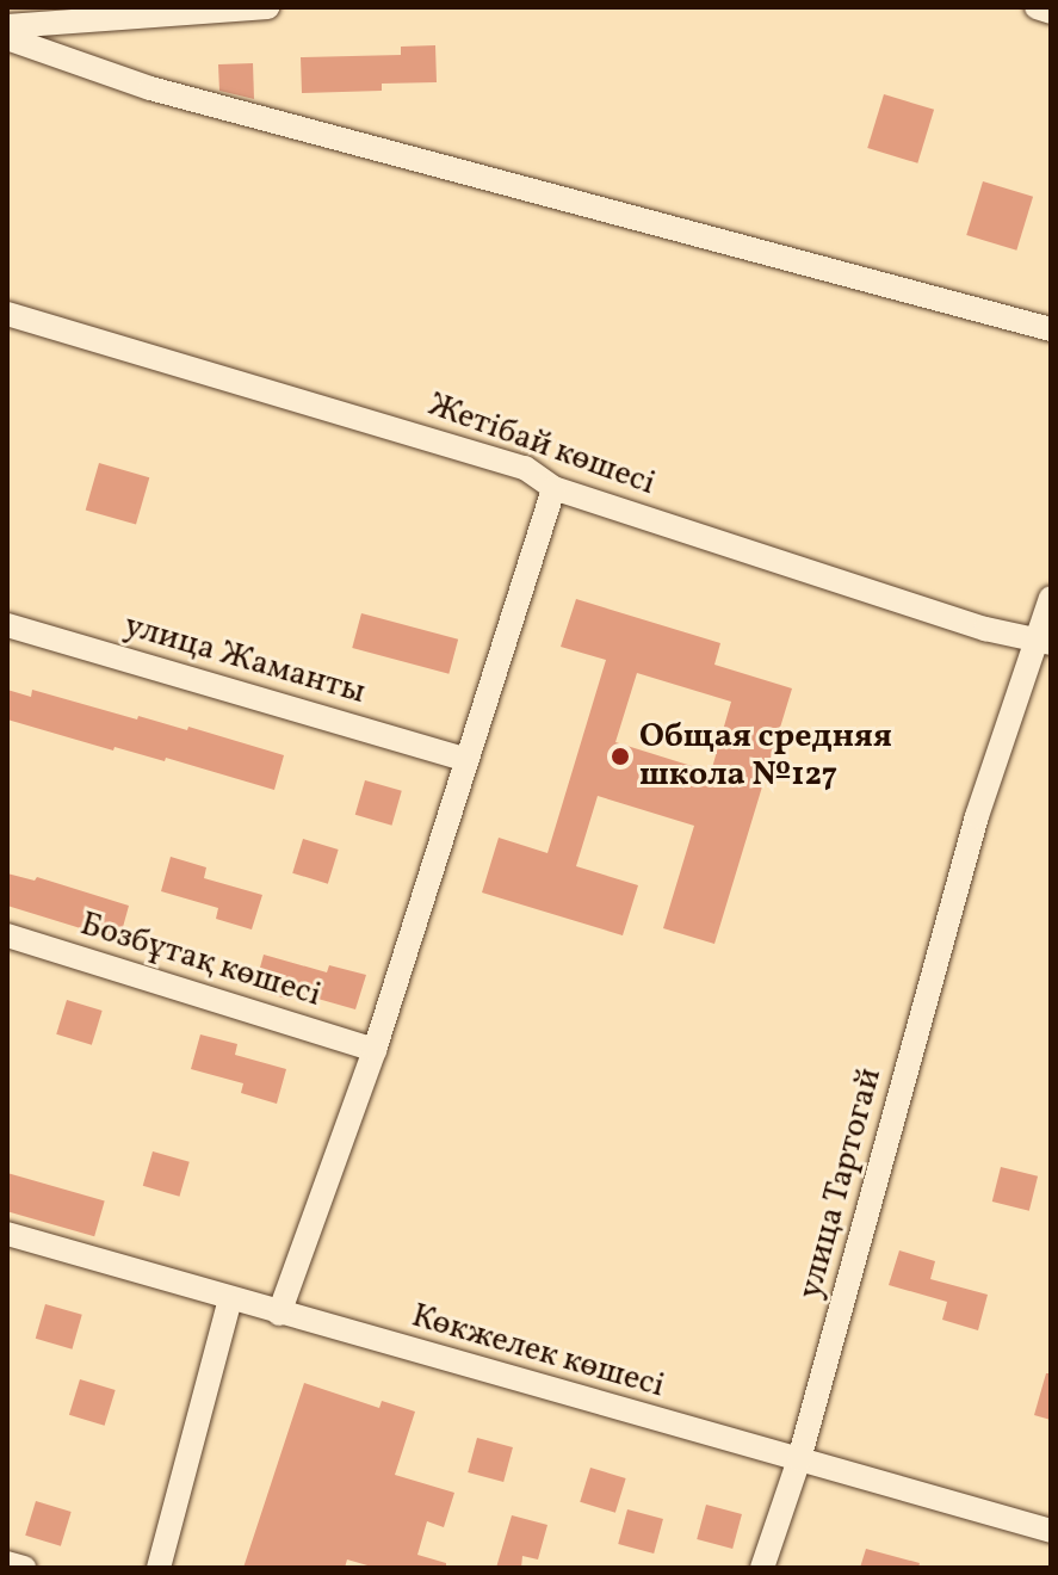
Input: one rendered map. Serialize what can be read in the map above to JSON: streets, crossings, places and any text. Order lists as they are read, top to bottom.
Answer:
{
  "streets": {
    "street": [
      "Жетібай көшесі",
      "улица Жаманты",
      "Бозбұтақ көшесі",
      "улица Тартогай",
      "Көкжелек көшесі"
    ]
  },
  "crossings": [
    ["Жетібай көшесі", "улица Тартогай"],
    ["улица Тартогай", "Көкжелек көшесі"]
  ],
  "places": ["Общая средняя школа №127"]
}
